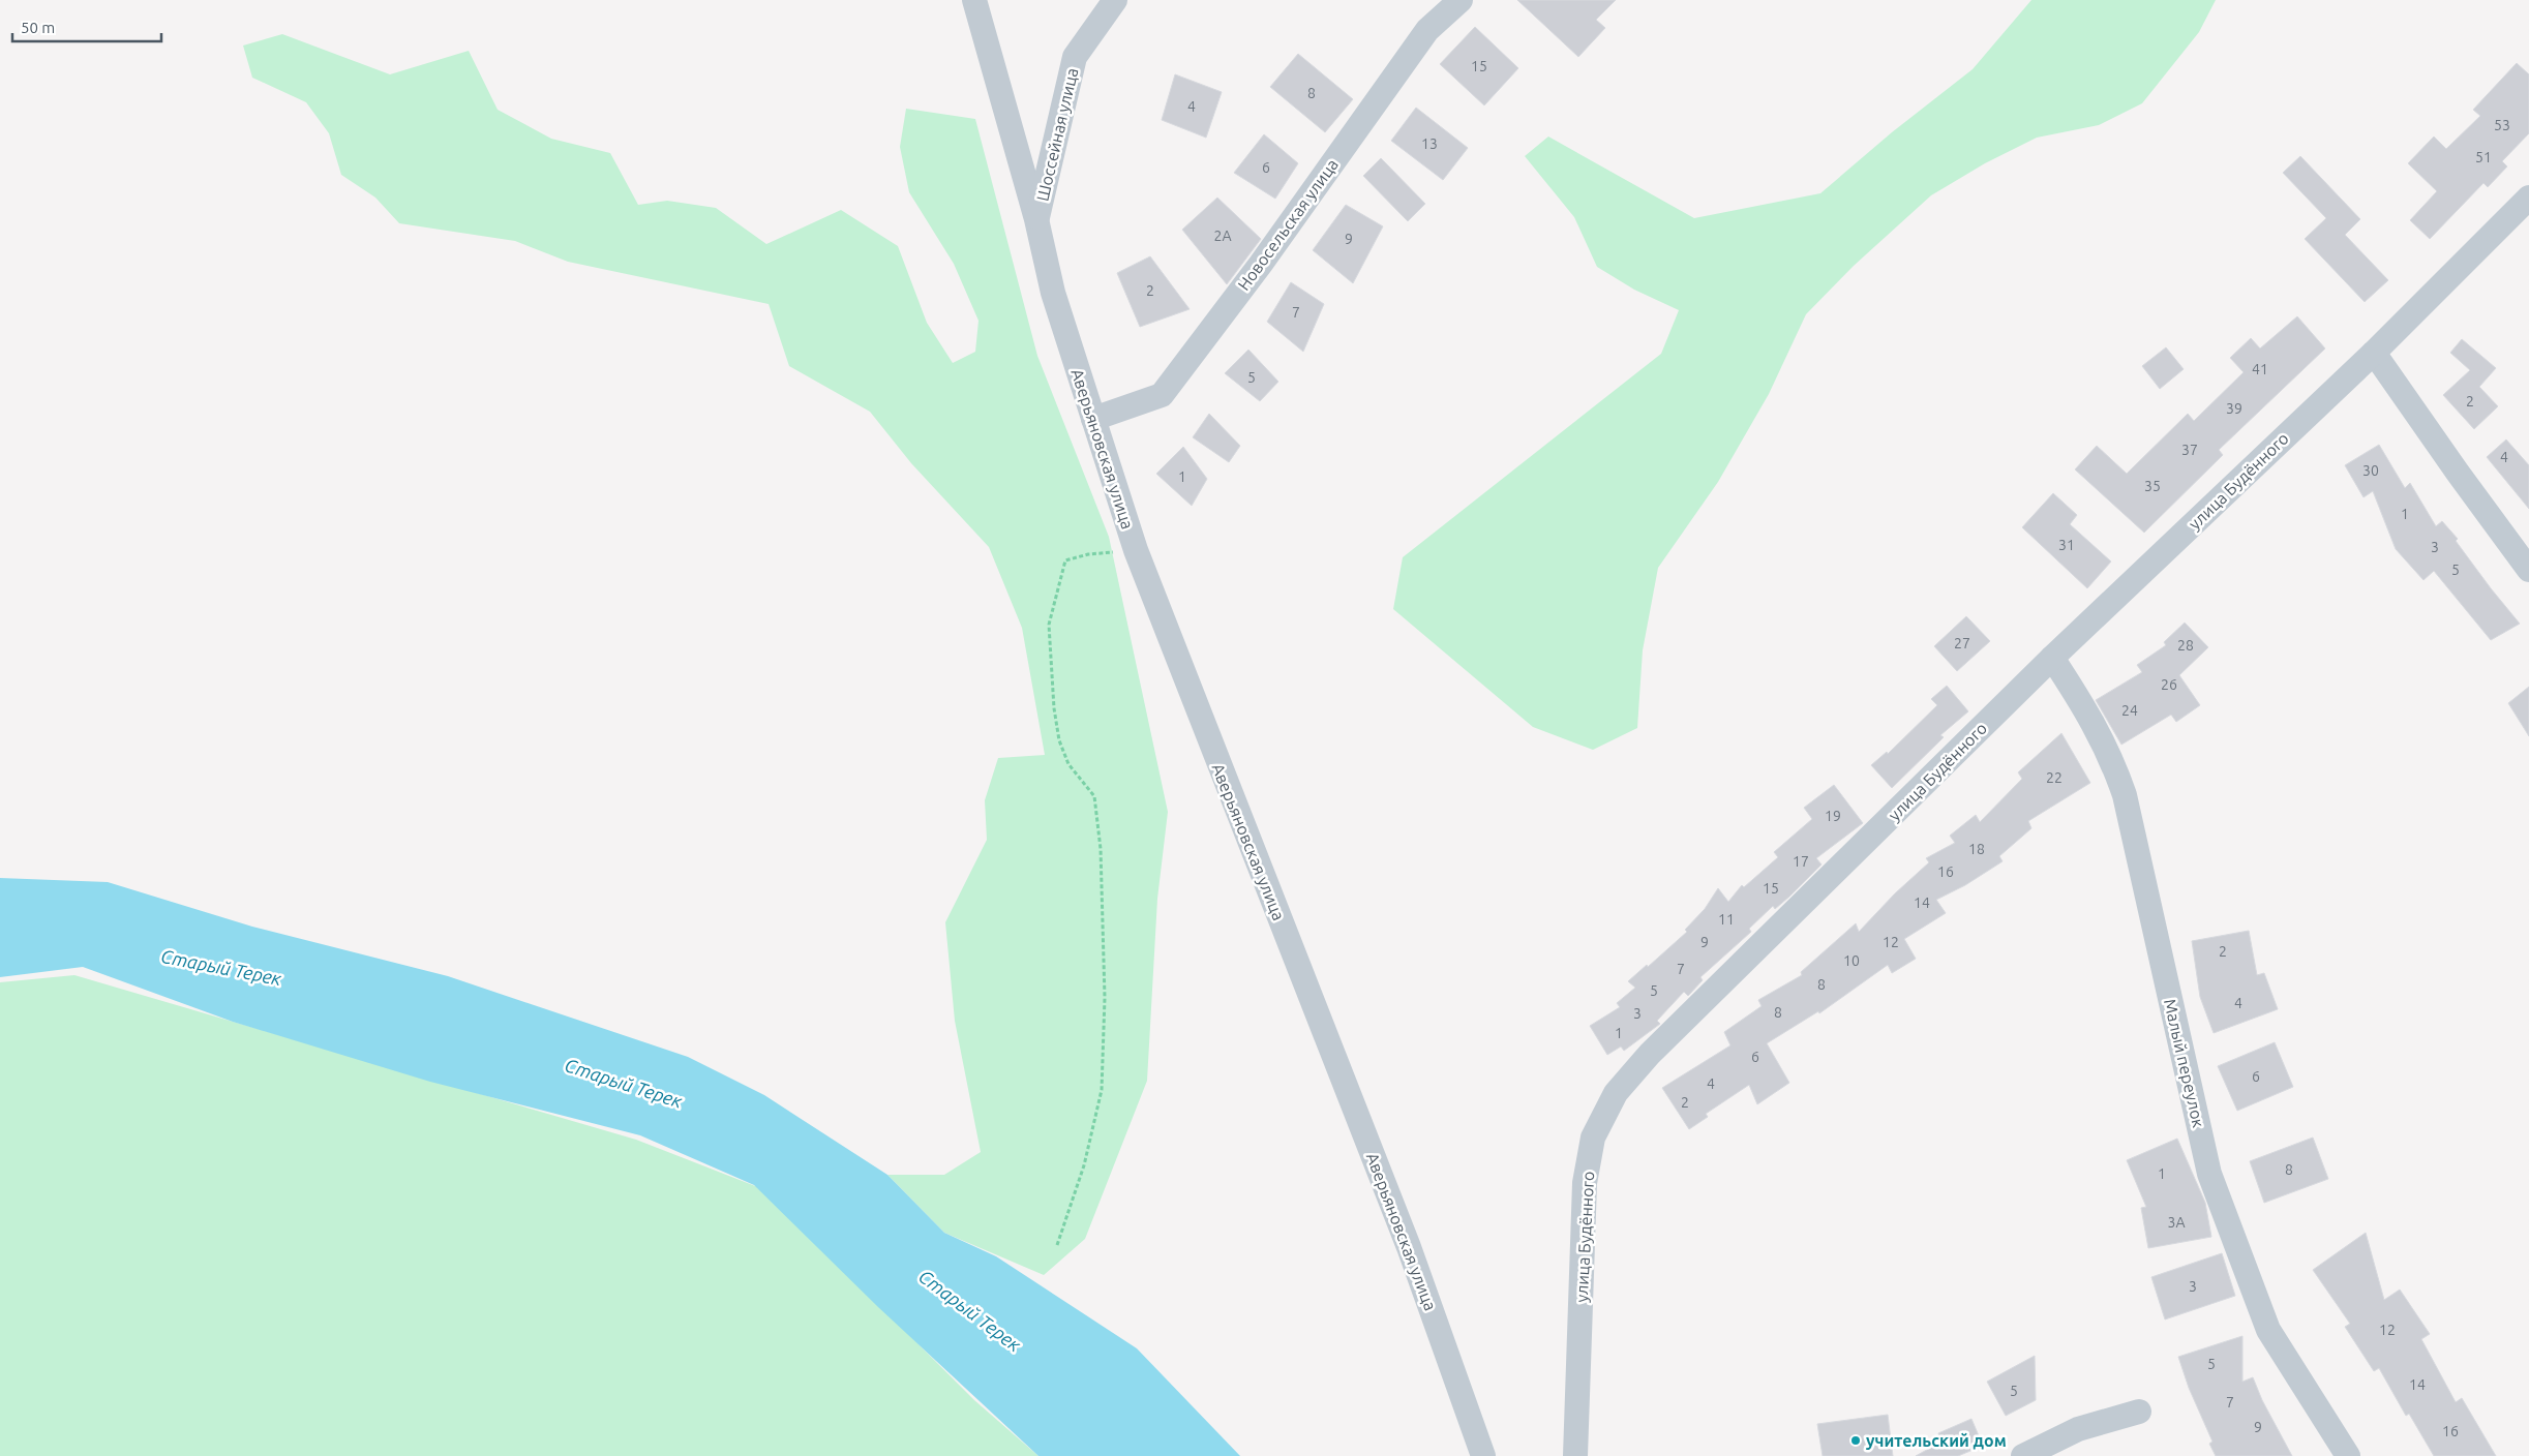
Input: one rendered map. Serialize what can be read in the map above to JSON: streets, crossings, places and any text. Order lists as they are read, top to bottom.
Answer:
{
  "streets": {
    "street": [
      "Шоссейная улица",
      "Новосельская улица",
      "Аверьяновская улица",
      "улица Будённого",
      "Малый переулок"
    ]
  },
  "crossings": [
    ["Шоссейная улица", "Аверьяновская улица"],
    ["Новосельская улица", "Аверьяновская улица"],
    ["улица Будённого", "Малый переулок"]
  ],
  "water": ["Старый Терек"],
  "places": ["учительский дом"],
  "house_numbers": [
    "15",
    "8",
    "4",
    "53",
    "13",
    "51",
    "6",
    "2А",
    "9",
    "2",
    "7",
    "41",
    "5",
    "2",
    "39",
    "37",
    "4",
    "30",
    "1",
    "35",
    "1",
    "31",
    "3",
    "5",
    "27",
    "28",
    "26",
    "24",
    "22",
    "19",
    "18",
    "17",
    "16",
    "15",
    "14",
    "11",
    "9",
    "12",
    "2",
    "10",
    "7",
    "8",
    "5",
    "4",
    "8",
    "3",
    "1",
    "6",
    "6",
    "4",
    "2",
    "8",
    "1",
    "3А",
    "3",
    "12",
    "5",
    "14",
    "5",
    "7",
    "9",
    "16"
  ],
  "scale_bar": "50 m"
}
